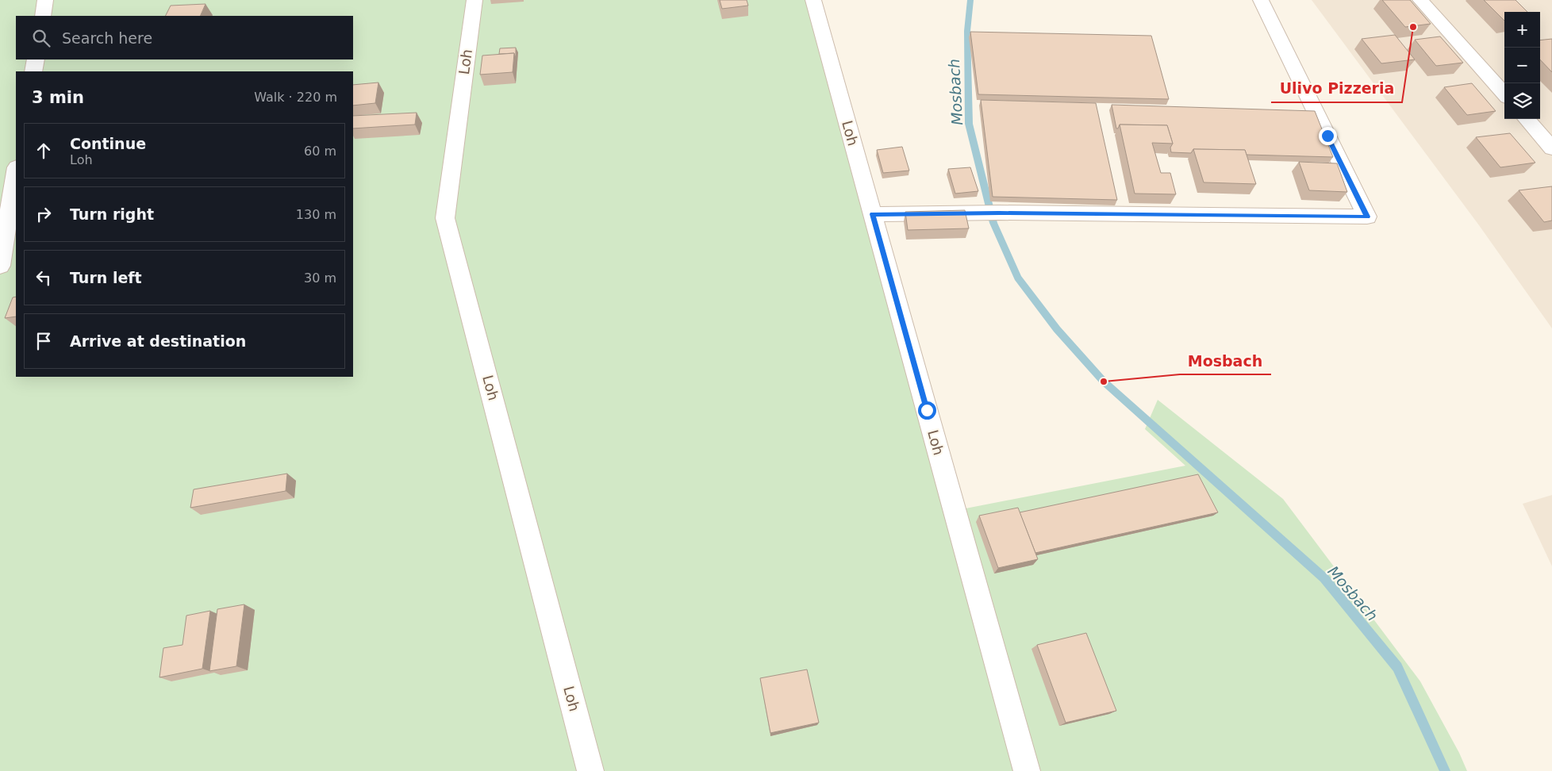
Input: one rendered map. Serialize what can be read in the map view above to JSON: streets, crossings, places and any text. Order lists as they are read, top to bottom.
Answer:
{
  "streets": {
    "street": ["Loh"]
  },
  "water": ["Mosbach"],
  "places": ["Ulivo Pizzeria", "Mosbach"],
  "page": {
    "map_buttons": ["+", "−"],
    "search": "Search here",
    "heading": ["3 min", "Walk · 220 m"],
    "list": [
      ["Continue", "Loh", "60 m"],
      ["Turn right", "130 m"],
      ["Turn left", "30 m"],
      "Arrive at destination"
    ]
  }
}
